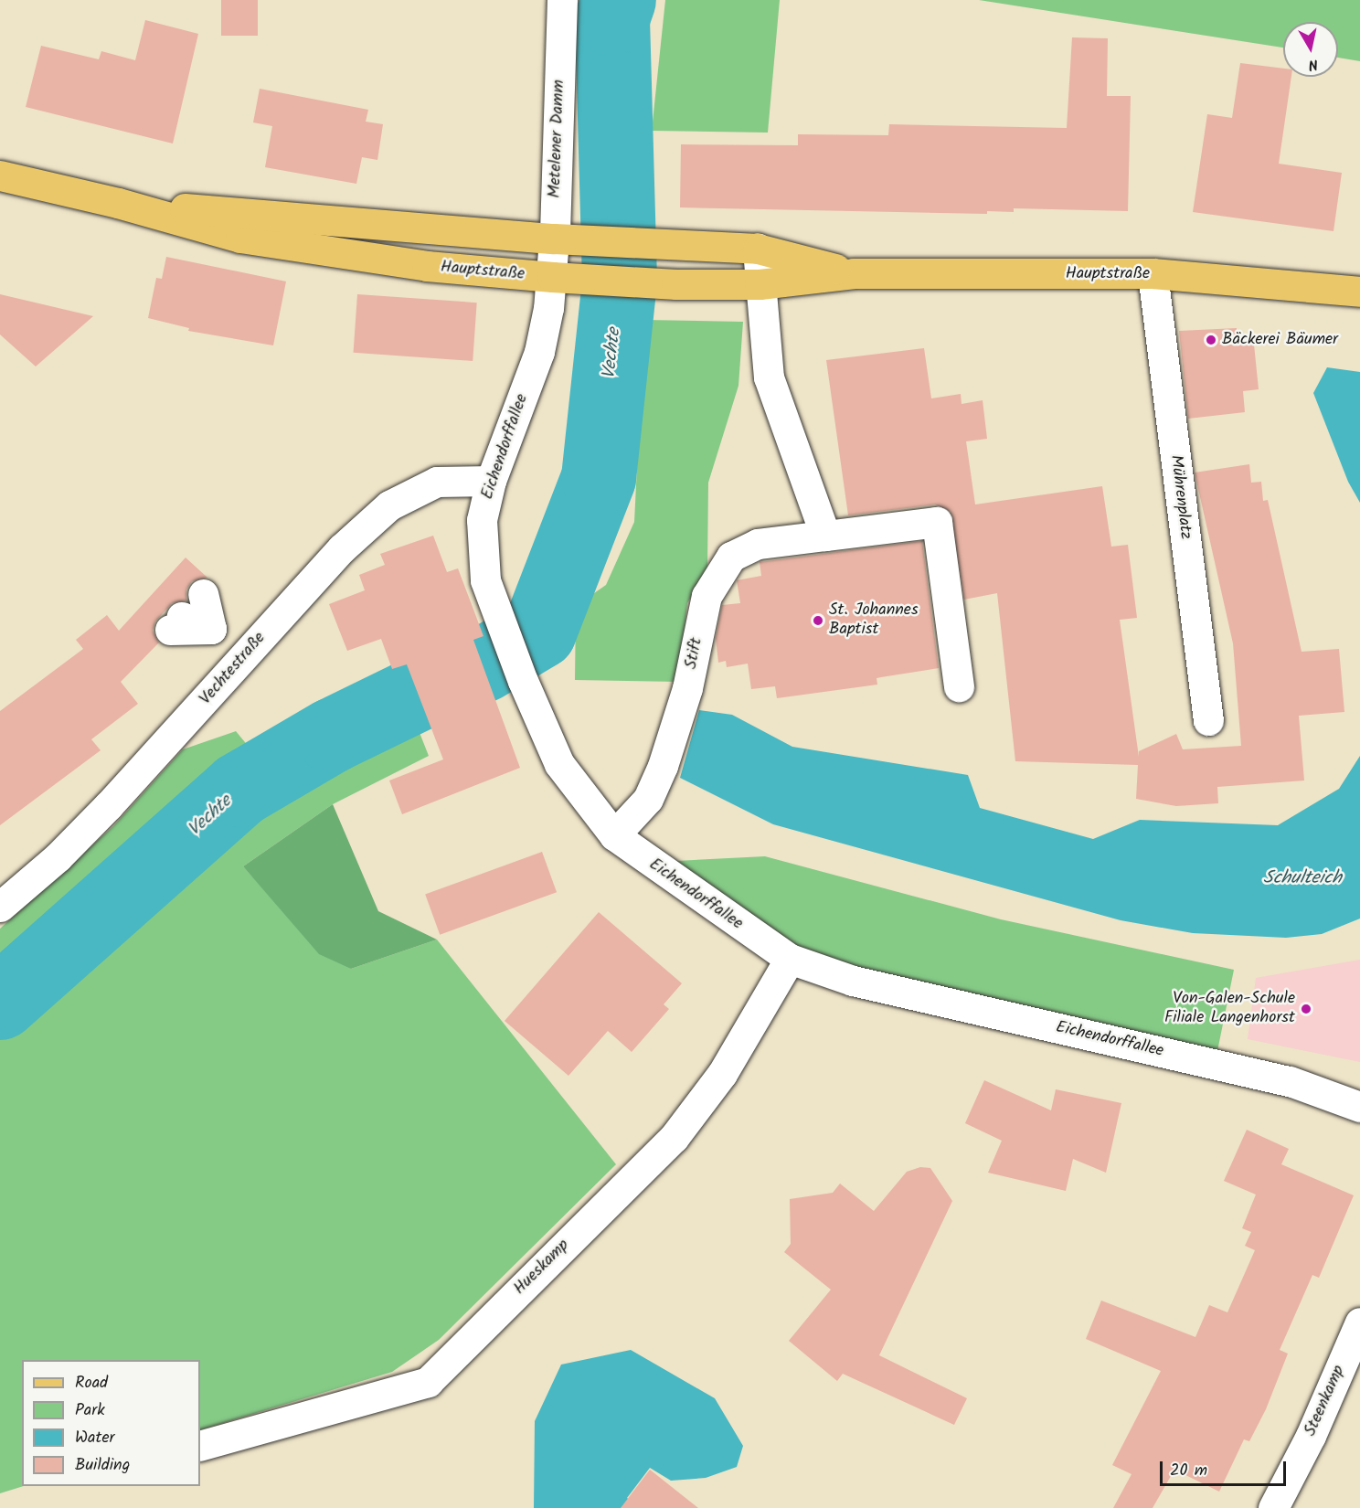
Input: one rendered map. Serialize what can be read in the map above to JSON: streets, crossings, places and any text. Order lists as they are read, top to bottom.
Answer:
{
  "streets": {
    "main road": ["Hauptstraße"],
    "street": [
      "Metelener Damm",
      "Eichendorffallee",
      "Mührenplatz",
      "Stift",
      "Vechtestraße",
      "Hueskamp",
      "Steenkamp"
    ]
  },
  "crossings": [
    ["Metelener Damm", "Hauptstraße"],
    ["Metelener Damm", "Eichendorffallee"],
    ["Hauptstraße", "Eichendorffallee"],
    ["Hauptstraße", "Mührenplatz"],
    ["Eichendorffallee", "Stift"],
    ["Eichendorffallee", "Vechtestraße"],
    ["Eichendorffallee", "Hueskamp"]
  ],
  "water": ["Vechte", "Schulteich"],
  "places": ["Bäckerei Bäumer", "St. Johannes Baptist", "Von-Galen-Schule Filiale Langenhorst"],
  "legend": [
    "Road",
    "Park",
    "Water",
    "Building"
  ],
  "scale_bar": "20 m",
  "north": "bottom"
}
